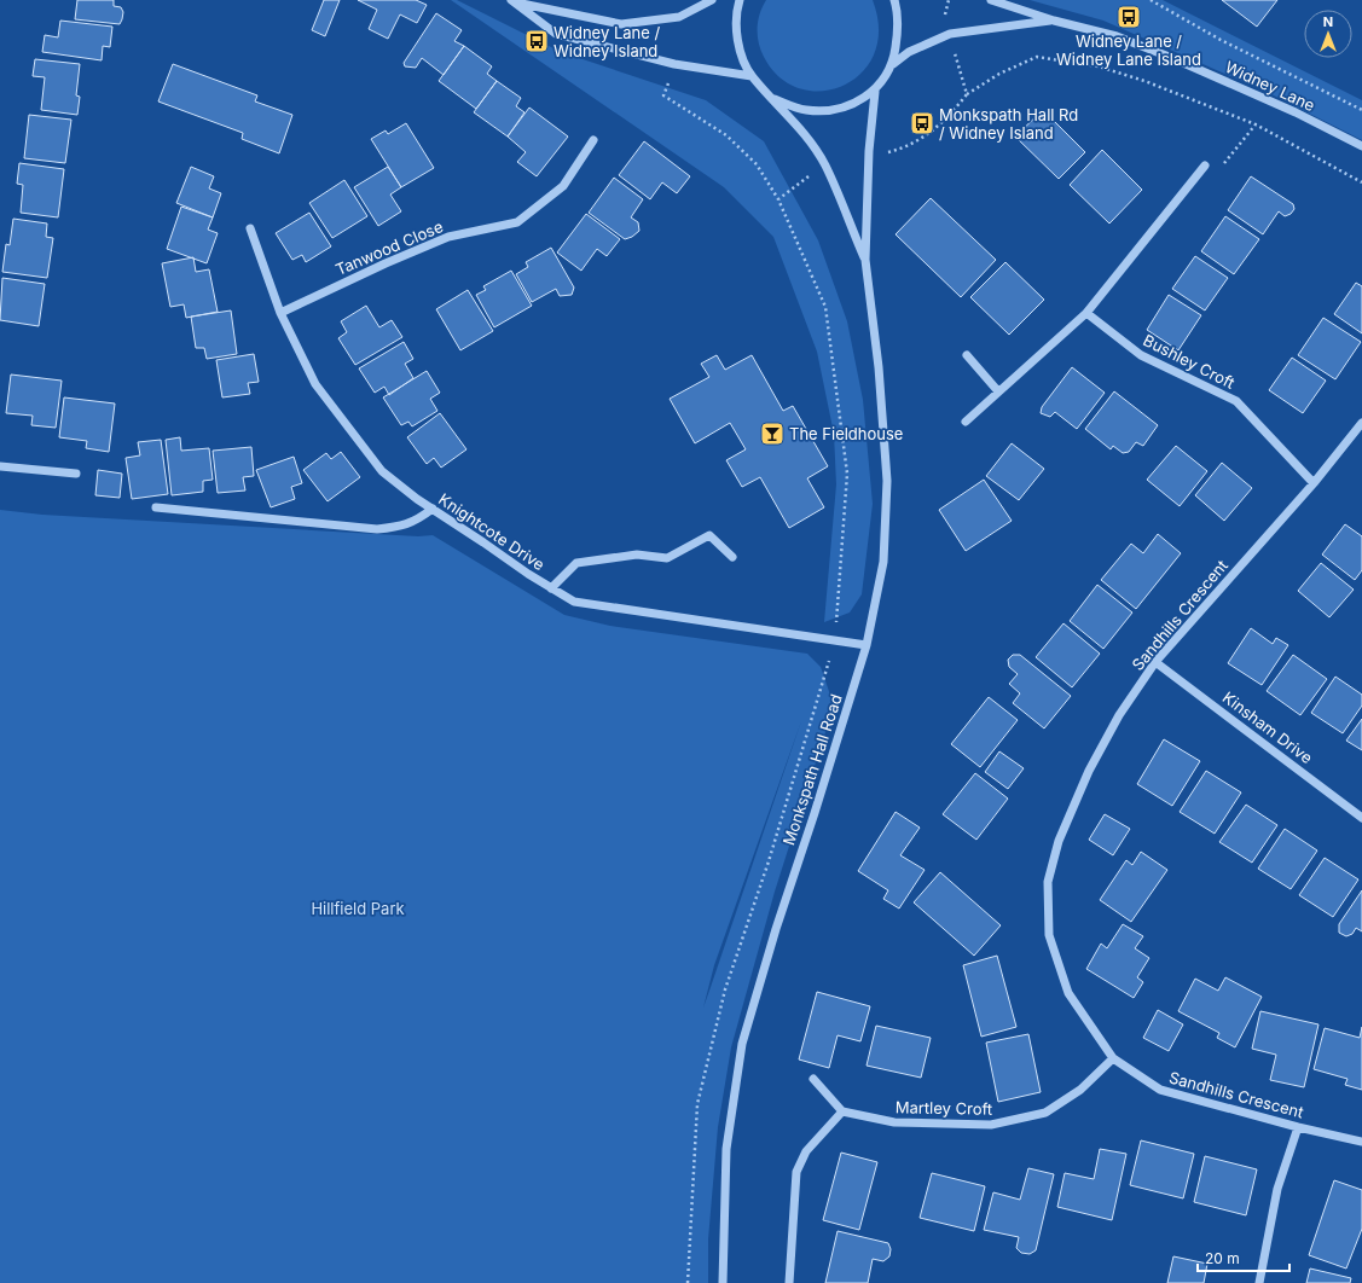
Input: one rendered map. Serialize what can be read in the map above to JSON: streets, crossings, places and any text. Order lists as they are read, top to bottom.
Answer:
{
  "streets": {
    "street": [
      "Widney Lane",
      "Tanwood Close",
      "Bushley Croft",
      "Knightcote Drive",
      "Sandhills Crescent",
      "Kinsham Drive",
      "Monkspath Hall Road",
      "Martley Croft"
    ]
  },
  "crossings": [
    ["Tanwood Close", "Knightcote Drive"],
    ["Bushley Croft", "Sandhills Crescent"],
    ["Knightcote Drive", "Monkspath Hall Road"],
    ["Sandhills Crescent", "Kinsham Drive"],
    ["Sandhills Crescent", "Martley Croft"]
  ],
  "parks": ["Hillfield Park"],
  "places": {
    "bus stop": ["Widney Lane / Widney Lane Island", "Widney Lane / Widney Island", "Monkspath Hall Rd / Widney Island"],
    "bar": ["The Fieldhouse"]
  },
  "scale_bar": "20 m",
  "north": "top"
}
